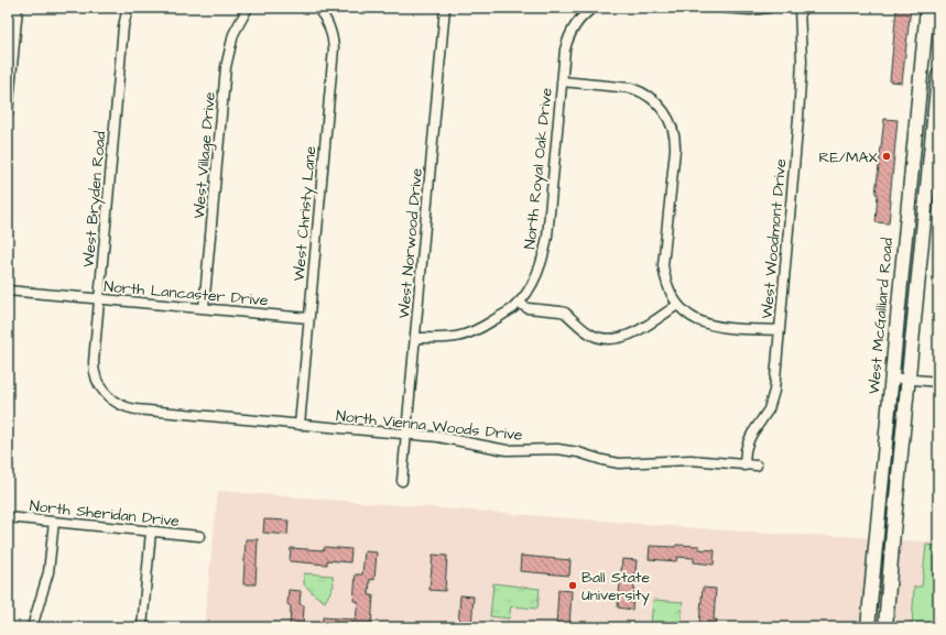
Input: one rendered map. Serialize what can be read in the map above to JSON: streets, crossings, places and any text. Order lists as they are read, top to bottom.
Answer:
{
  "streets": {
    "main road": ["West McGalliard Road"],
    "street": [
      "West Village Drive",
      "North Royal Oak Drive",
      "West Bryden Road",
      "West Christy Lane",
      "West Woodmont Drive",
      "West Norwood Drive",
      "North Lancaster Drive",
      "North Vienna Woods Drive",
      "North Sheridan Drive"
    ]
  },
  "crossings": [
    ["West Village Drive", "North Lancaster Drive"],
    ["North Royal Oak Drive", "West Norwood Drive"],
    ["West Bryden Road", "North Lancaster Drive"],
    ["West Bryden Road", "North Vienna Woods Drive"],
    ["West Christy Lane", "North Lancaster Drive"],
    ["West Christy Lane", "North Vienna Woods Drive"],
    ["West Woodmont Drive", "North Vienna Woods Drive"],
    ["West Norwood Drive", "North Vienna Woods Drive"]
  ],
  "places": ["RE/MAX", "Ball State University"]
}
